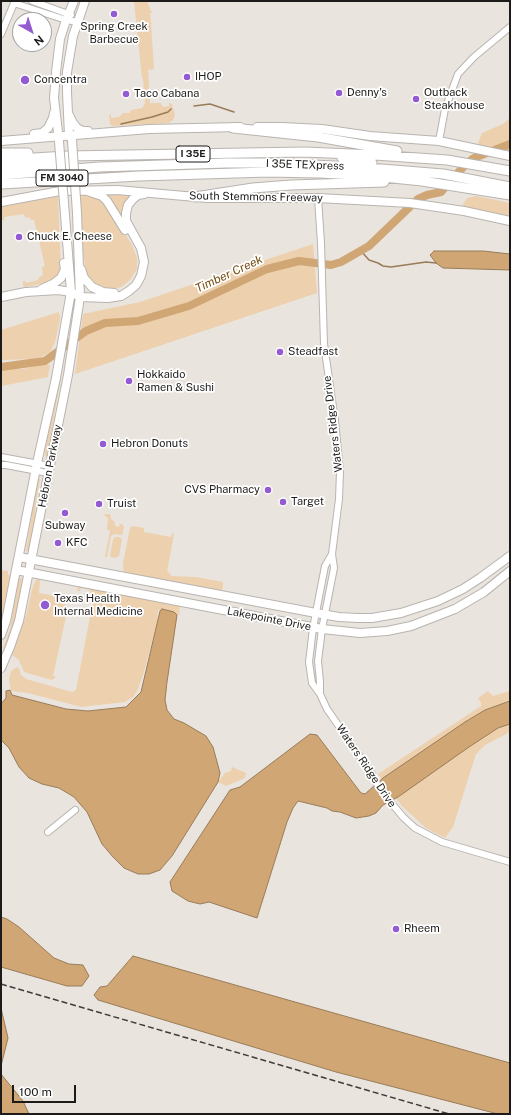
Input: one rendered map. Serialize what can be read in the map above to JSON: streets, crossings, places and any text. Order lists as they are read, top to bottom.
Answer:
{
  "streets": {
    "highway": ["I 35E", "I 35E TEXpress", "South Stemmons Freeway"],
    "main road": ["FM 3040", "Hebron Parkway", "Lakepointe Drive"],
    "street": ["Waters Ridge Drive"]
  },
  "crossings": [
    ["FM 3040", "Hebron Parkway"],
    ["South Stemmons Freeway", "Waters Ridge Drive"],
    ["Waters Ridge Drive", "Lakepointe Drive"],
    ["Hebron Parkway", "Lakepointe Drive"]
  ],
  "water": ["Timber Creek"],
  "places": [
    "Spring Creek Barbecue",
    "IHOP",
    "Concentra",
    "Denny's",
    "Taco Cabana",
    "Outback Steakhouse",
    "Chuck E. Cheese",
    "Steadfast",
    "Hokkaido Ramen & Sushi",
    "Hebron Donuts",
    "CVS Pharmacy",
    "Target",
    "Truist",
    "Subway",
    "KFC",
    "Texas Health Internal Medicine",
    "Rheem"
  ],
  "scale_bar": "100 m",
  "north": "bottom right"
}
